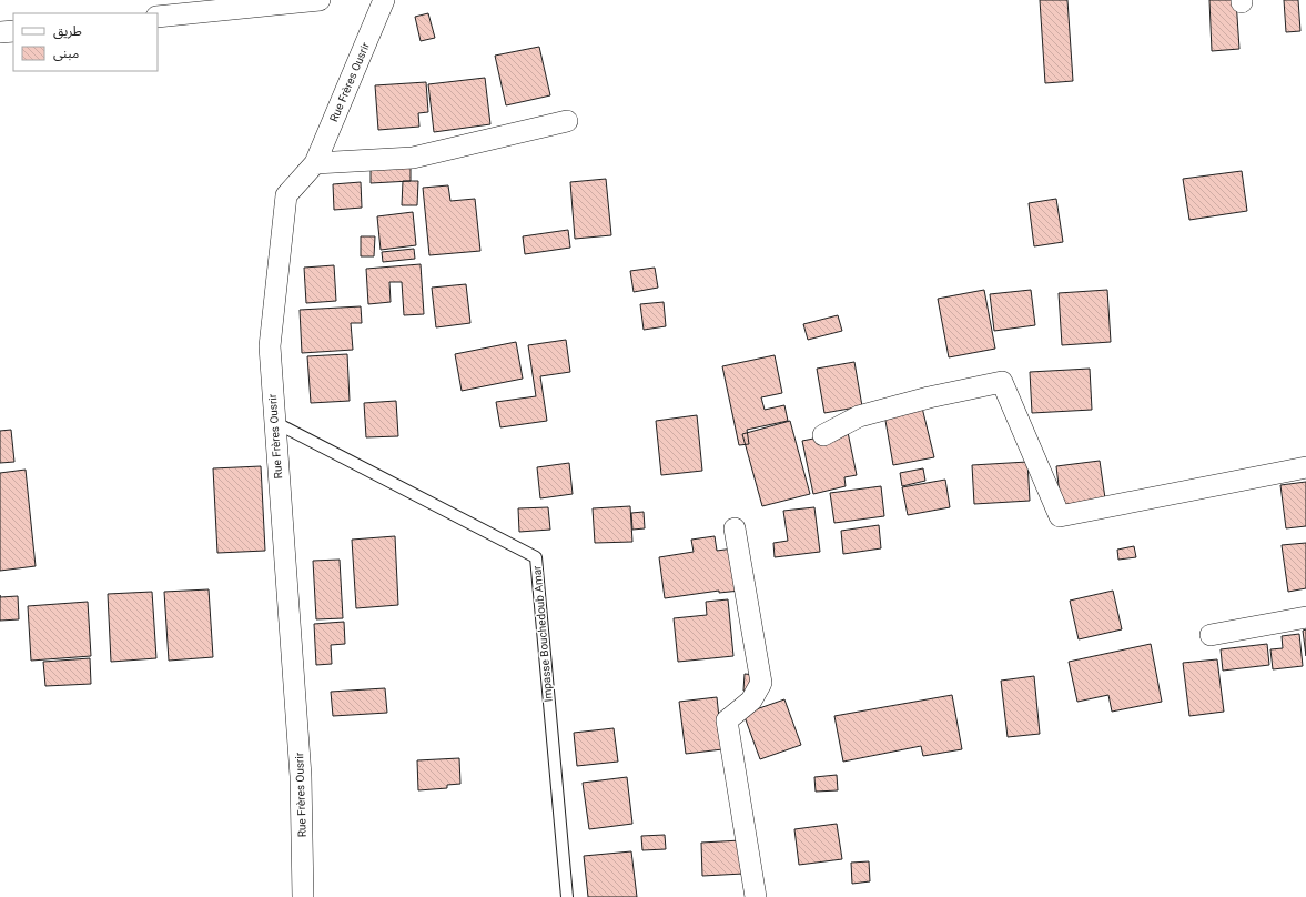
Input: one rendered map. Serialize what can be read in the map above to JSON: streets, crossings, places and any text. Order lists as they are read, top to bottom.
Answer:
{
  "streets": {
    "street": ["Rue Frères Ousrir"],
    "lane": ["Impasse Bouchedoub Amar"]
  },
  "crossings": [
    ["Rue Frères Ousrir", "Impasse Bouchedoub Amar"]
  ],
  "legend": ["طريق", "مبنى"]
}
